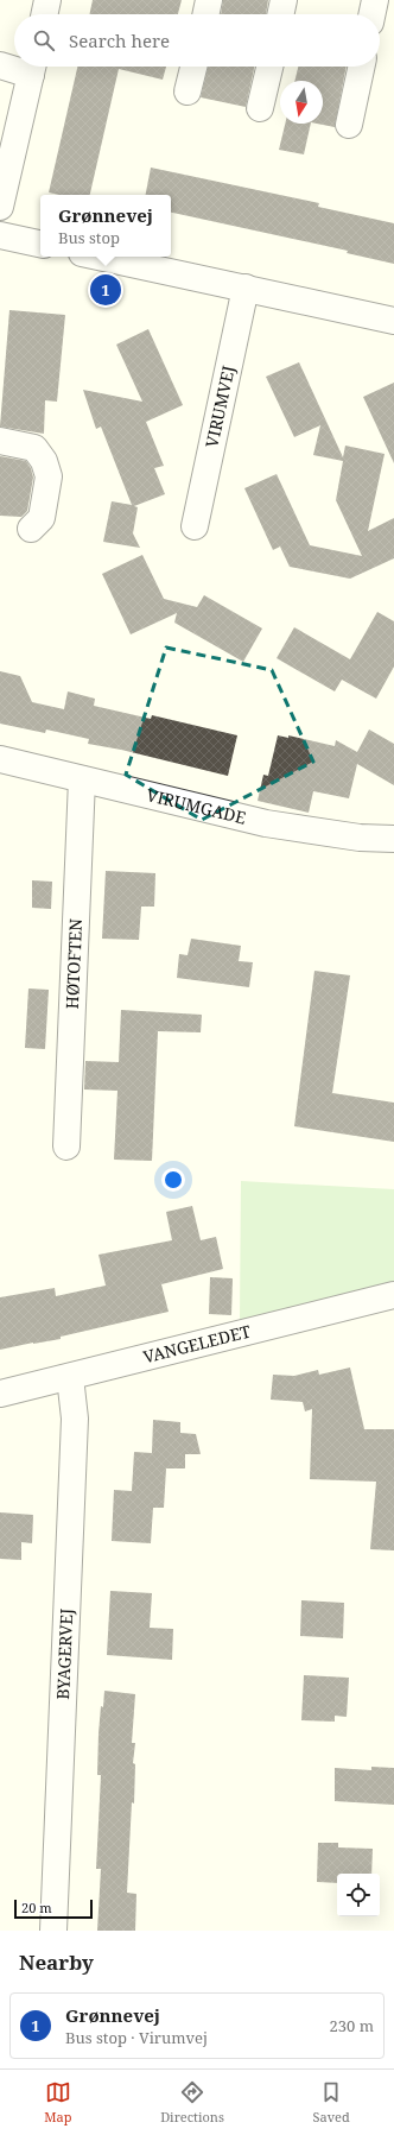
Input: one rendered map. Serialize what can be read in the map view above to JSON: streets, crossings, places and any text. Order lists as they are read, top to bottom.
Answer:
{
  "streets": {
    "street": [
      "VIRUMVEJ",
      "VIRUMGADE",
      "HØTOFTEN",
      "VANGELEDET",
      "BYAGERVEJ"
    ]
  },
  "crossings": [
    ["VIRUMGADE", "HØTOFTEN"],
    ["VANGELEDET", "BYAGERVEJ"]
  ],
  "scale_bar": "20 m",
  "north": "bottom",
  "page": {
    "search": "Search here",
    "popup": ["Grønnevej", "Bus stop"],
    "pins": "1",
    "scale": "20 m",
    "heading": "Nearby",
    "list": [
      {
        "mark": "1",
        "name": "Grønnevej",
        "note": "Bus stop · Virumvej",
        "value": "230 m"
      }
    ],
    "nav": ["Map", "Directions", "Saved"]
  }
}
